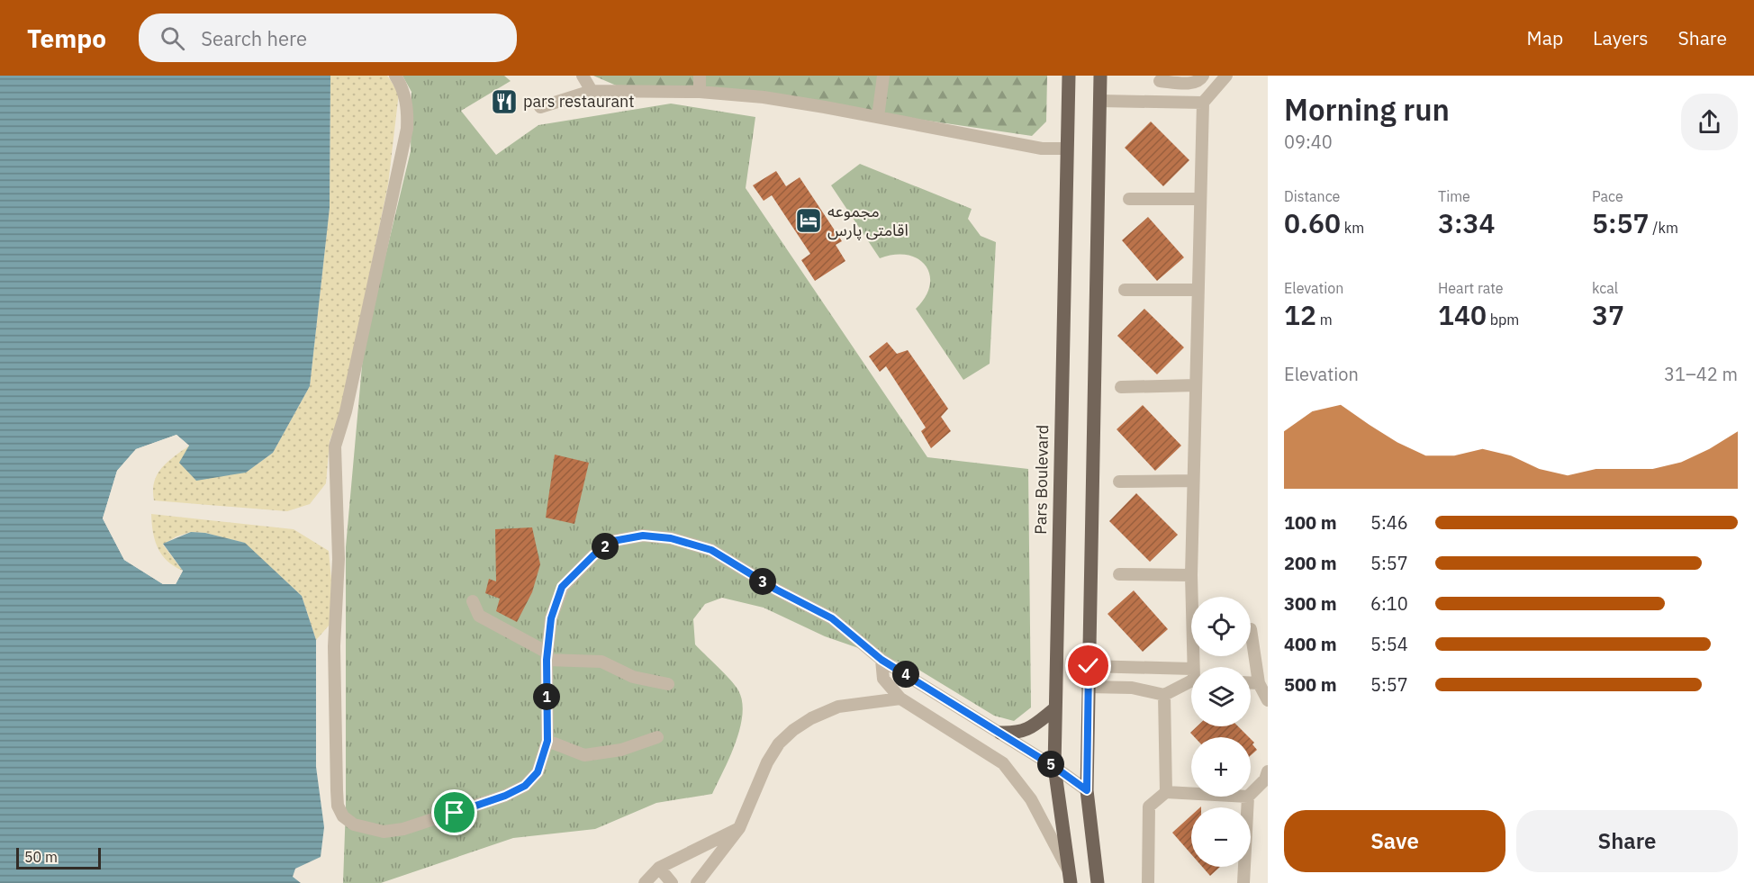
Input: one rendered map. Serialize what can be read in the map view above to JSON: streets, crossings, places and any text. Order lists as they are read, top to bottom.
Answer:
{
  "streets": {
    "main road": ["Pars Boulevard"]
  },
  "places": {
    "restaurant": ["pars restaurant"],
    "hotel": ["مجموعه اقامتی پارس"]
  },
  "scale_bar": "50 m",
  "page": {
    "header": "Tempo",
    "search": "Search here",
    "nav": ["Map", "Layers", "Share"],
    "heading": ["Morning run", "09:40"],
    "stats": [
      ["Distance", "0.60 km"],
      ["Time", "3:34"],
      ["Pace", "5:57 /km"],
      ["Elevation", "12 m"],
      ["Heart rate", "140 bpm"],
      ["kcal", "37"]
    ],
    "chart": ["Elevation", "31–42 m"],
    "list": [
      {
        "name": "100 m",
        "note": "5:46"
      },
      {
        "name": "200 m",
        "note": "5:57"
      },
      {
        "name": "300 m",
        "note": "6:10"
      },
      {
        "name": "400 m",
        "note": "5:54"
      },
      {
        "name": "500 m",
        "note": "5:57"
      }
    ],
    "pins": [
      "2",
      "3",
      "4",
      "1",
      "5"
    ],
    "map_buttons": ["+", "−"],
    "buttons": ["Save", "Share"],
    "scale": "50 m"
  }
}
